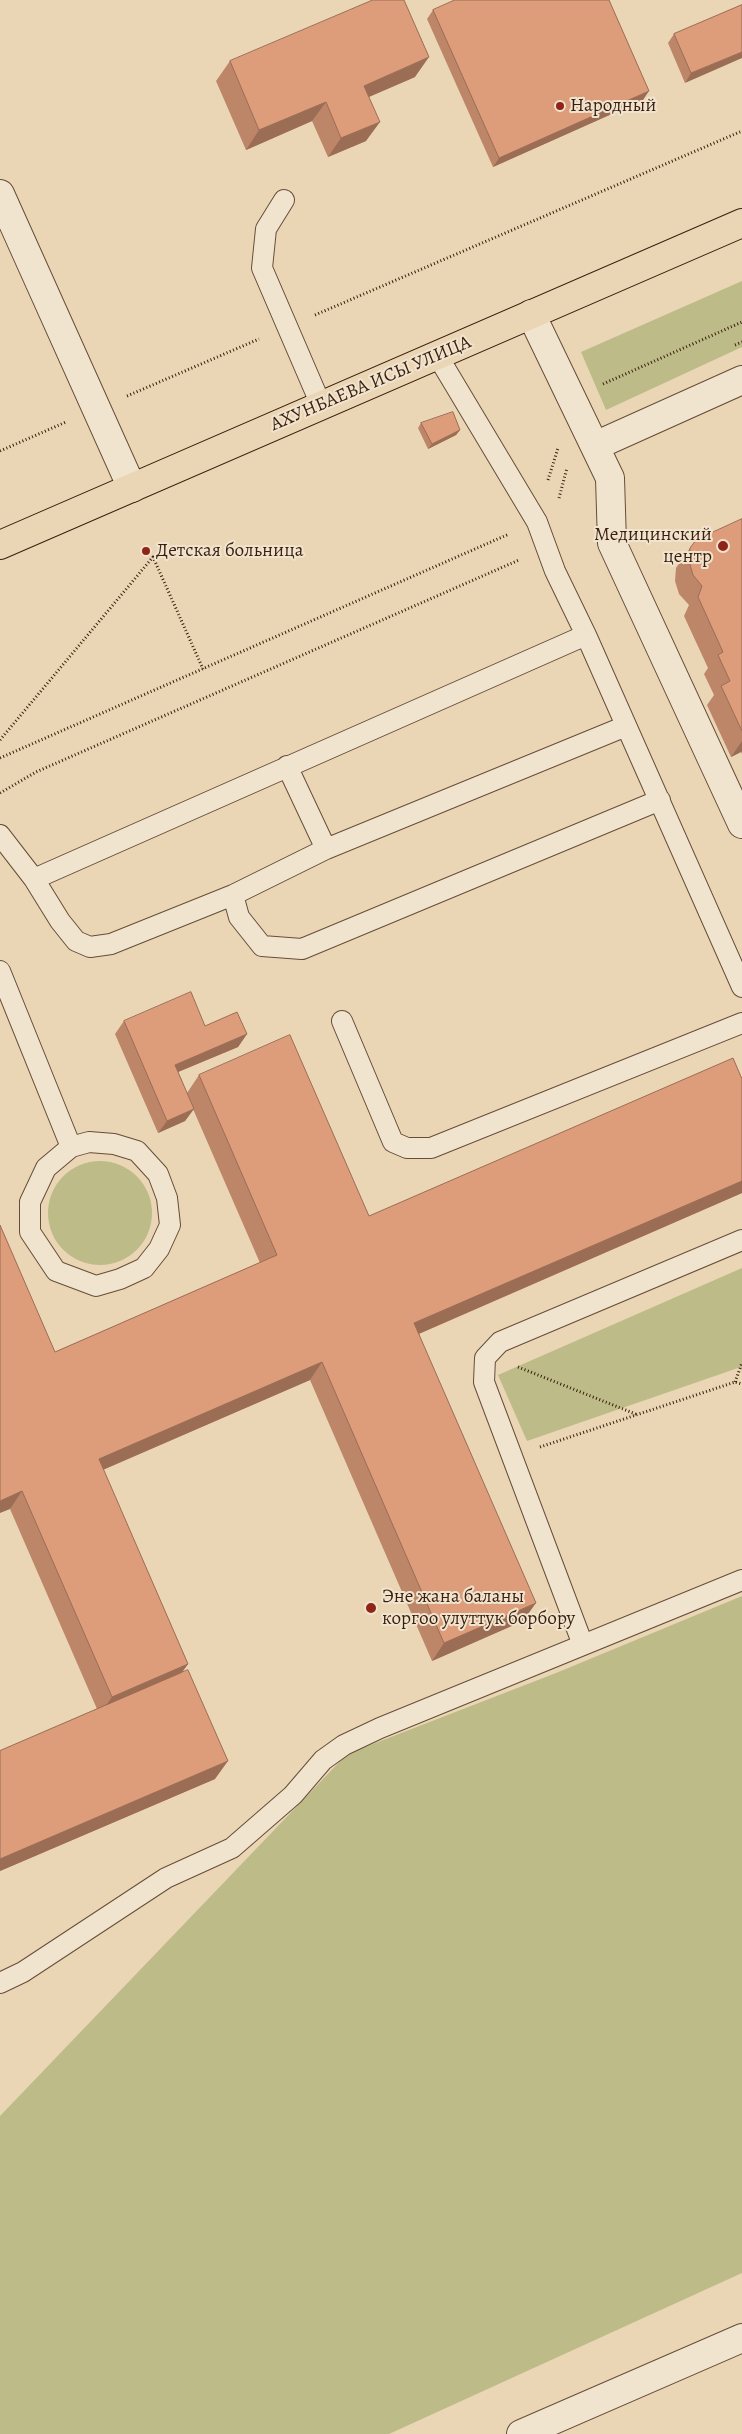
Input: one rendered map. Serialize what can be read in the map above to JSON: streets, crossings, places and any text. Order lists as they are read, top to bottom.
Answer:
{
  "streets": {
    "main road": ["АХУНБАЕВА ИСЫ УЛИЦА"]
  },
  "places": [
    "Народный",
    "Медицинский центр",
    "Детская больница",
    "Эне жана баланы коргоо улуттук борбору"
  ]
}
